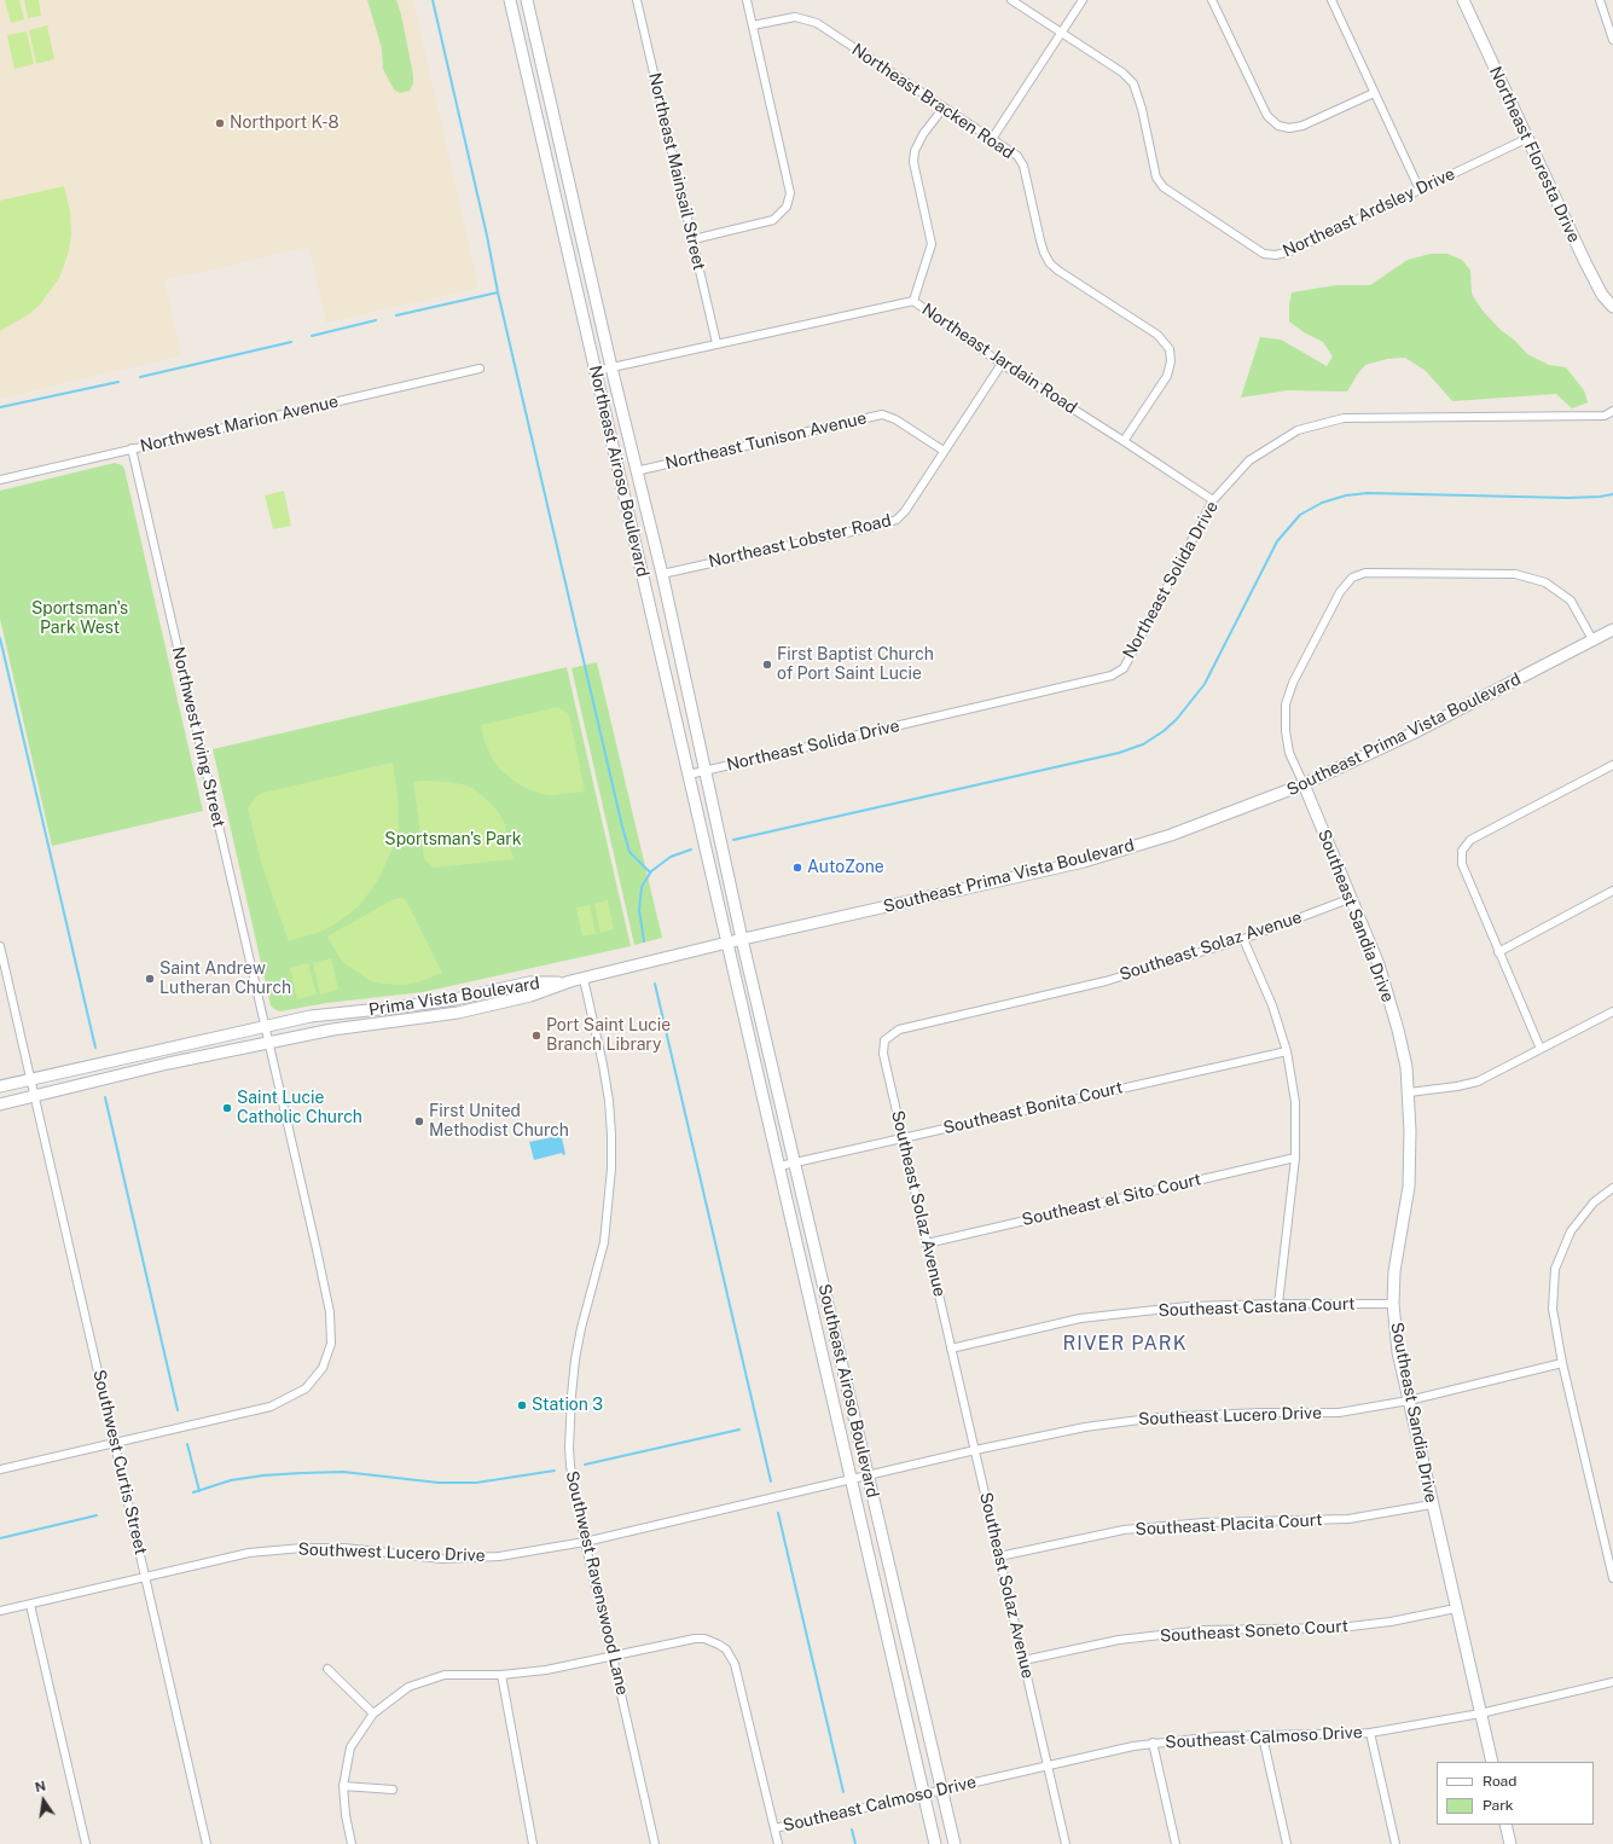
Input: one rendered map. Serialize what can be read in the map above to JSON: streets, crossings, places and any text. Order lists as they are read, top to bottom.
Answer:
{
  "streets": {
    "main road": [
      "Northeast Floresta Drive",
      "Northeast Airoso Boulevard",
      "Southeast Prima Vista Boulevard",
      "Southeast Sandia Drive",
      "Prima Vista Boulevard",
      "Southeast Airoso Boulevard"
    ],
    "street": [
      "Northeast Bracken Road",
      "Northeast Mainsail Street",
      "Northeast Ardsley Drive",
      "Northeast Jardain Road",
      "Northwest Marion Avenue",
      "Northeast Tunison Avenue",
      "Northeast Lobster Road",
      "Northeast Solida Drive",
      "Northwest Irving Street",
      "Southeast Solaz Avenue",
      "Southeast Bonita Court",
      "Southeast el Sito Court",
      "Southeast Castana Court",
      "Southeast Lucero Drive",
      "Southwest Curtis Street",
      "Southeast Placita Court",
      "Southwest Lucero Drive",
      "Southwest Ravenswood Lane",
      "Southeast Soneto Court",
      "Southeast Calmoso Drive"
    ]
  },
  "crossings": [
    ["Northeast Bracken Road", "Northeast Jardain Road"],
    ["Northeast Floresta Drive", "Northeast Ardsley Drive"],
    ["Northeast Mainsail Street", "Northeast Jardain Road"],
    ["Northeast Jardain Road", "Northeast Airoso Boulevard"],
    ["Northeast Jardain Road", "Northeast Lobster Road"],
    ["Northeast Jardain Road", "Northeast Solida Drive"],
    ["Northwest Marion Avenue", "Northwest Irving Street"],
    ["Northeast Tunison Avenue", "Northeast Airoso Boulevard"],
    ["Northeast Tunison Avenue", "Northeast Lobster Road"],
    ["Northeast Airoso Boulevard", "Northeast Lobster Road"],
    ["Northeast Airoso Boulevard", "Northeast Solida Drive"],
    ["Northeast Airoso Boulevard", "Southeast Prima Vista Boulevard"],
    ["Northeast Airoso Boulevard", "Southeast Airoso Boulevard"],
    ["Southeast Prima Vista Boulevard", "Southeast Sandia Drive"],
    ["Southeast Prima Vista Boulevard", "Prima Vista Boulevard"],
    ["Southeast Prima Vista Boulevard", "Southeast Airoso Boulevard"],
    ["Southeast Prima Vista Boulevard", "Southwest Ravenswood Lane"],
    ["Northwest Irving Street", "Prima Vista Boulevard"],
    ["Northwest Irving Street", "Southwest Curtis Street"],
    ["Southeast Sandia Drive", "Southeast Solaz Avenue"],
    ["Southeast Sandia Drive", "Southeast Castana Court"],
    ["Southeast Sandia Drive", "Southeast Lucero Drive"],
    ["Southeast Sandia Drive", "Southeast Placita Court"],
    ["Southeast Sandia Drive", "Southeast Soneto Court"],
    ["Southeast Sandia Drive", "Southeast Calmoso Drive"],
    ["Southeast Solaz Avenue", "Southeast Bonita Court"],
    ["Southeast Solaz Avenue", "Southeast el Sito Court"],
    ["Southeast Solaz Avenue", "Southeast Castana Court"],
    ["Southeast Solaz Avenue", "Southeast Lucero Drive"],
    ["Southeast Solaz Avenue", "Southeast Placita Court"],
    ["Southeast Solaz Avenue", "Southeast Soneto Court"],
    ["Southeast Solaz Avenue", "Southeast Calmoso Drive"],
    ["Prima Vista Boulevard", "Southwest Curtis Street"],
    ["Southeast Bonita Court", "Southeast Airoso Boulevard"],
    ["Southeast Airoso Boulevard", "Southeast Lucero Drive"],
    ["Southeast Airoso Boulevard", "Southwest Lucero Drive"],
    ["Southeast Airoso Boulevard", "Southeast Calmoso Drive"],
    ["Southeast Lucero Drive", "Southwest Lucero Drive"],
    ["Southwest Curtis Street", "Southwest Lucero Drive"],
    ["Southwest Lucero Drive", "Southwest Ravenswood Lane"]
  ],
  "districts": ["RIVER PARK"],
  "parks": ["Sportsman's Park West", "Sportsman's Park"],
  "places": [
    "Northport K-8",
    "First Baptist Church of Port Saint Lucie",
    "AutoZone",
    "Saint Andrew Lutheran Church",
    "Port Saint Lucie Branch Library",
    "Saint Lucie Catholic Church",
    "First United Methodist Church",
    "Station 3"
  ],
  "legend": ["Road", "Park"],
  "north": "top"
}
